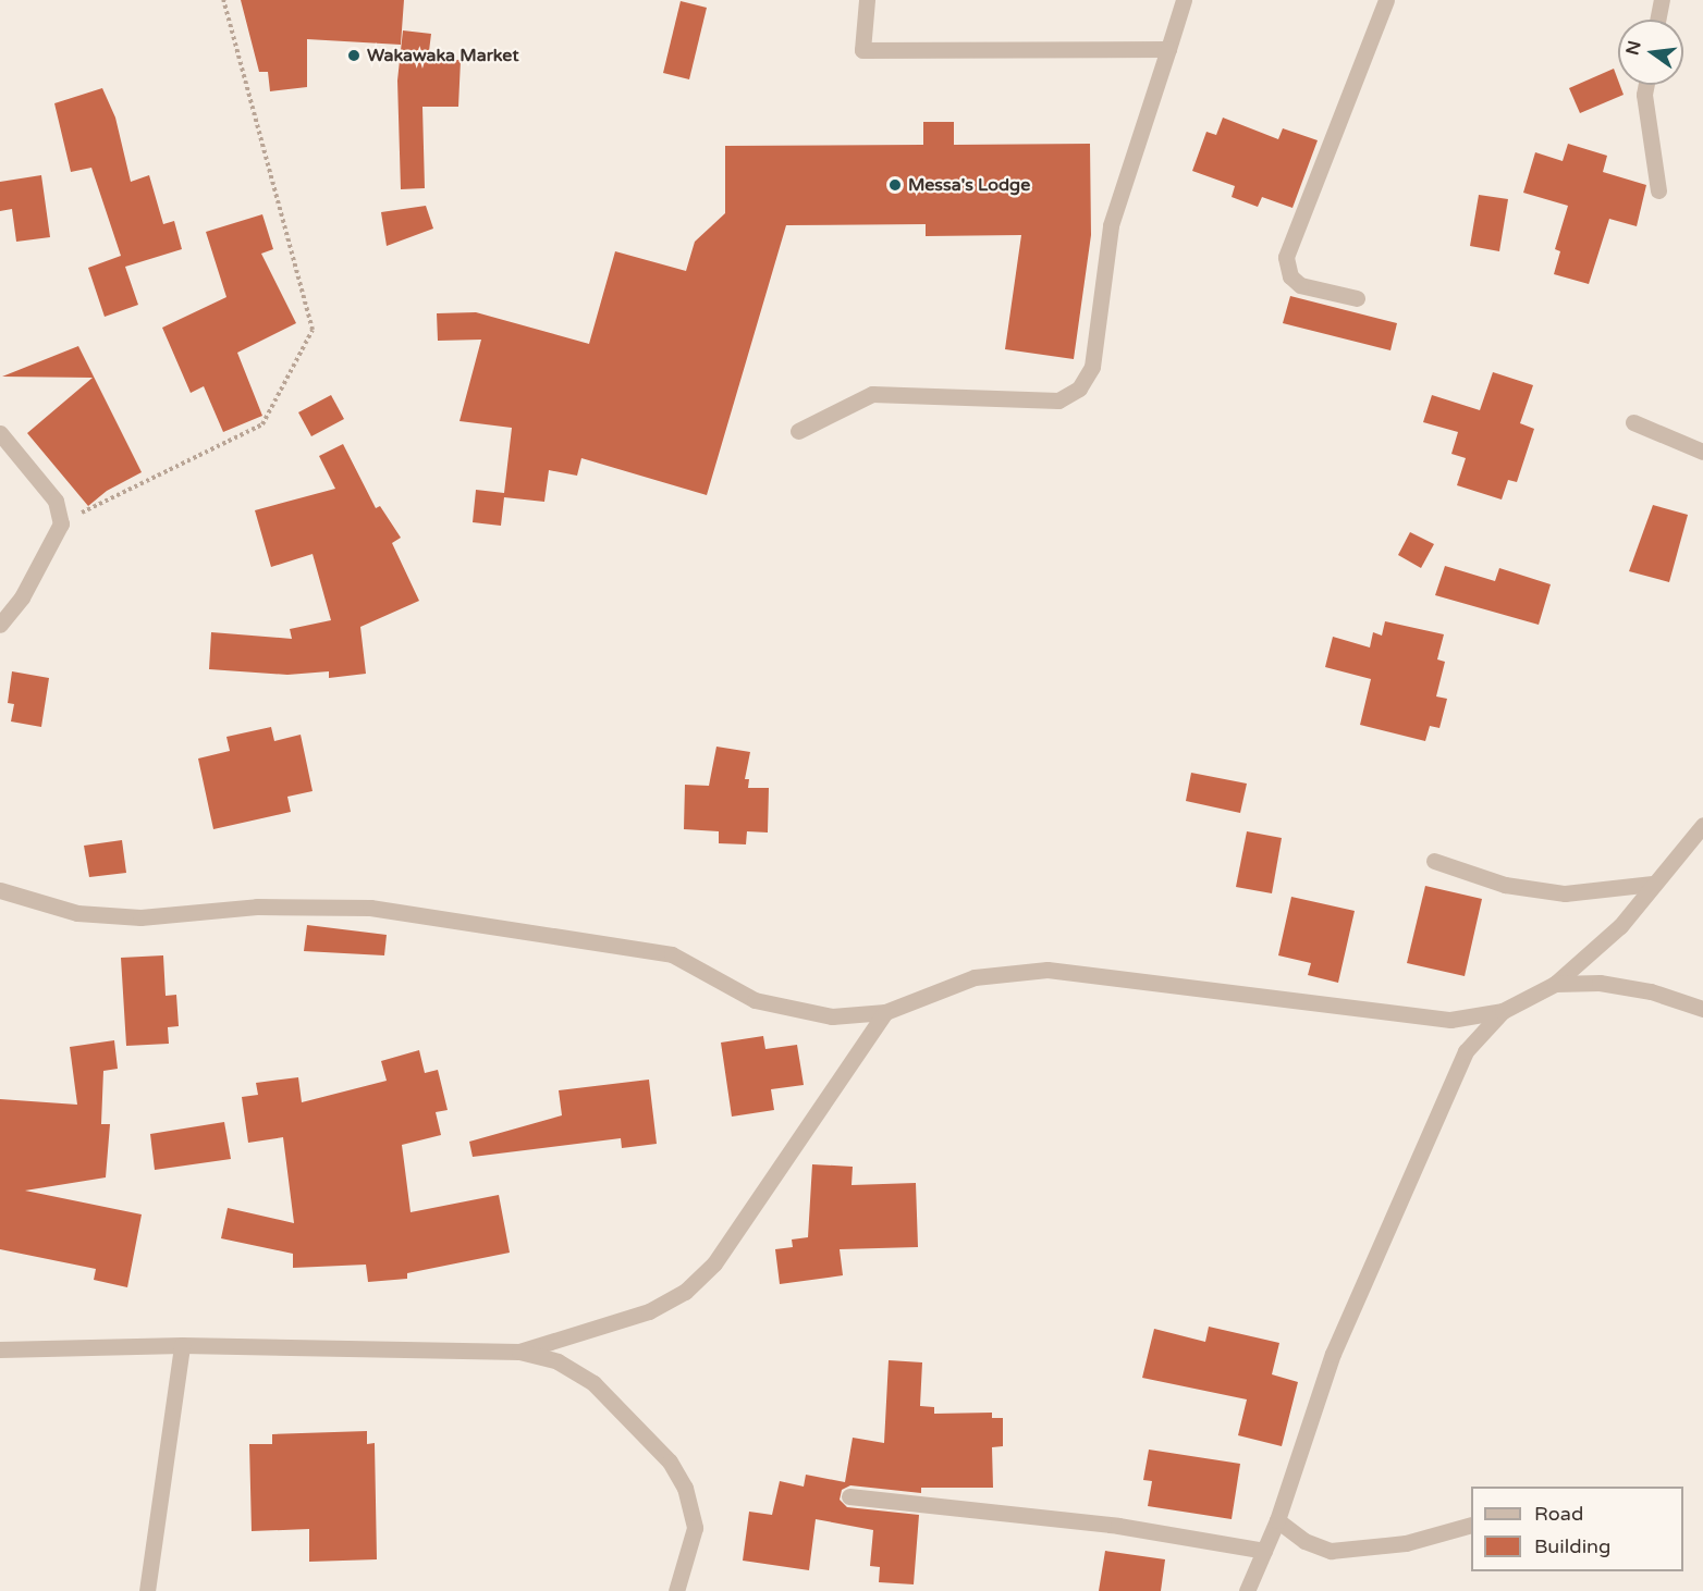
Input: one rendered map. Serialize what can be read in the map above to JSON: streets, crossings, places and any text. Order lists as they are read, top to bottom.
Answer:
{
  "places": ["Wakawaka Market", "Messa's Lodge"],
  "legend": ["Road", "Building"],
  "north": "left"
}
